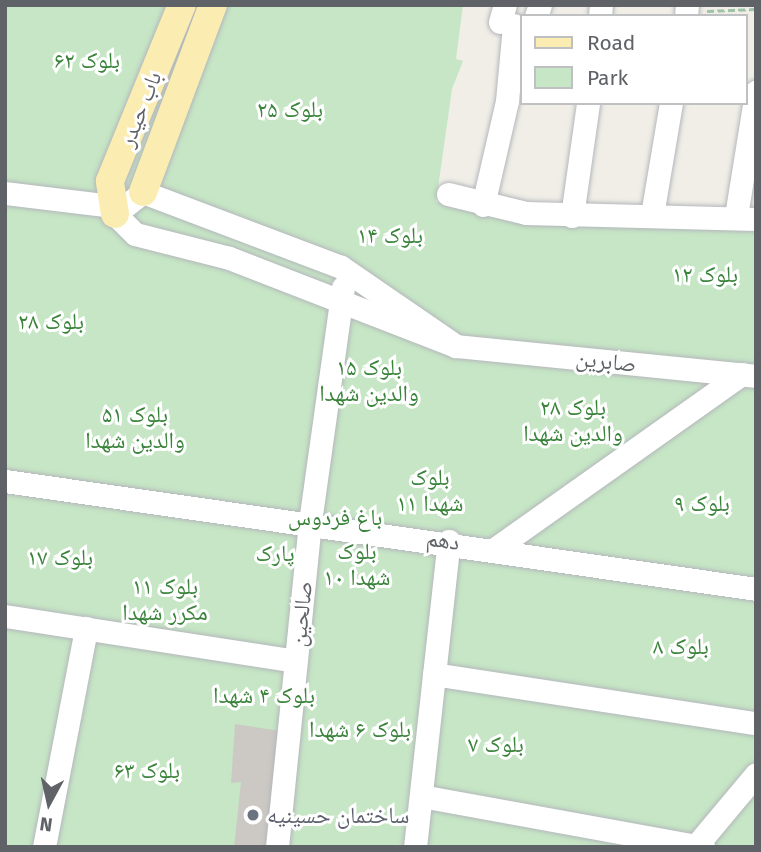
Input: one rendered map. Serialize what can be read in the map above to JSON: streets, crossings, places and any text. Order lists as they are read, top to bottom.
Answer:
{
  "streets": {
    "main road": ["باب حیدر"],
    "street": ["صابرین", "دهم", "صالحین"]
  },
  "crossings": [
    ["دهم", "صالحین"]
  ],
  "parks": [
    "بلوک ۶۲",
    "بلوک ۲۵",
    "بلوک ۱۴",
    "بلوک ۱۲",
    "بلوک ۲۸",
    "بلوک ۱۵ والدین شهدا",
    "بلوک ۲۸ والدین شهدا",
    "بلوک ۵۱ والدین شهدا",
    "بلوک ۱۱ شهدا",
    "بلوک ۹",
    "باغ فردوس",
    "بلوک ۱۰ شهدا",
    "پارک",
    "بلوک ۱۷",
    "بلوک ۱۱ مکرر شهدا",
    "بلوک ۸",
    "بلوک ۴ شهدا",
    "بلوک ۶ شهدا",
    "بلوک ۷",
    "بلوک ۶۳"
  ],
  "places": ["ساختمان حسینیه"],
  "legend": ["Road", "Park"],
  "north": "bottom"
}
